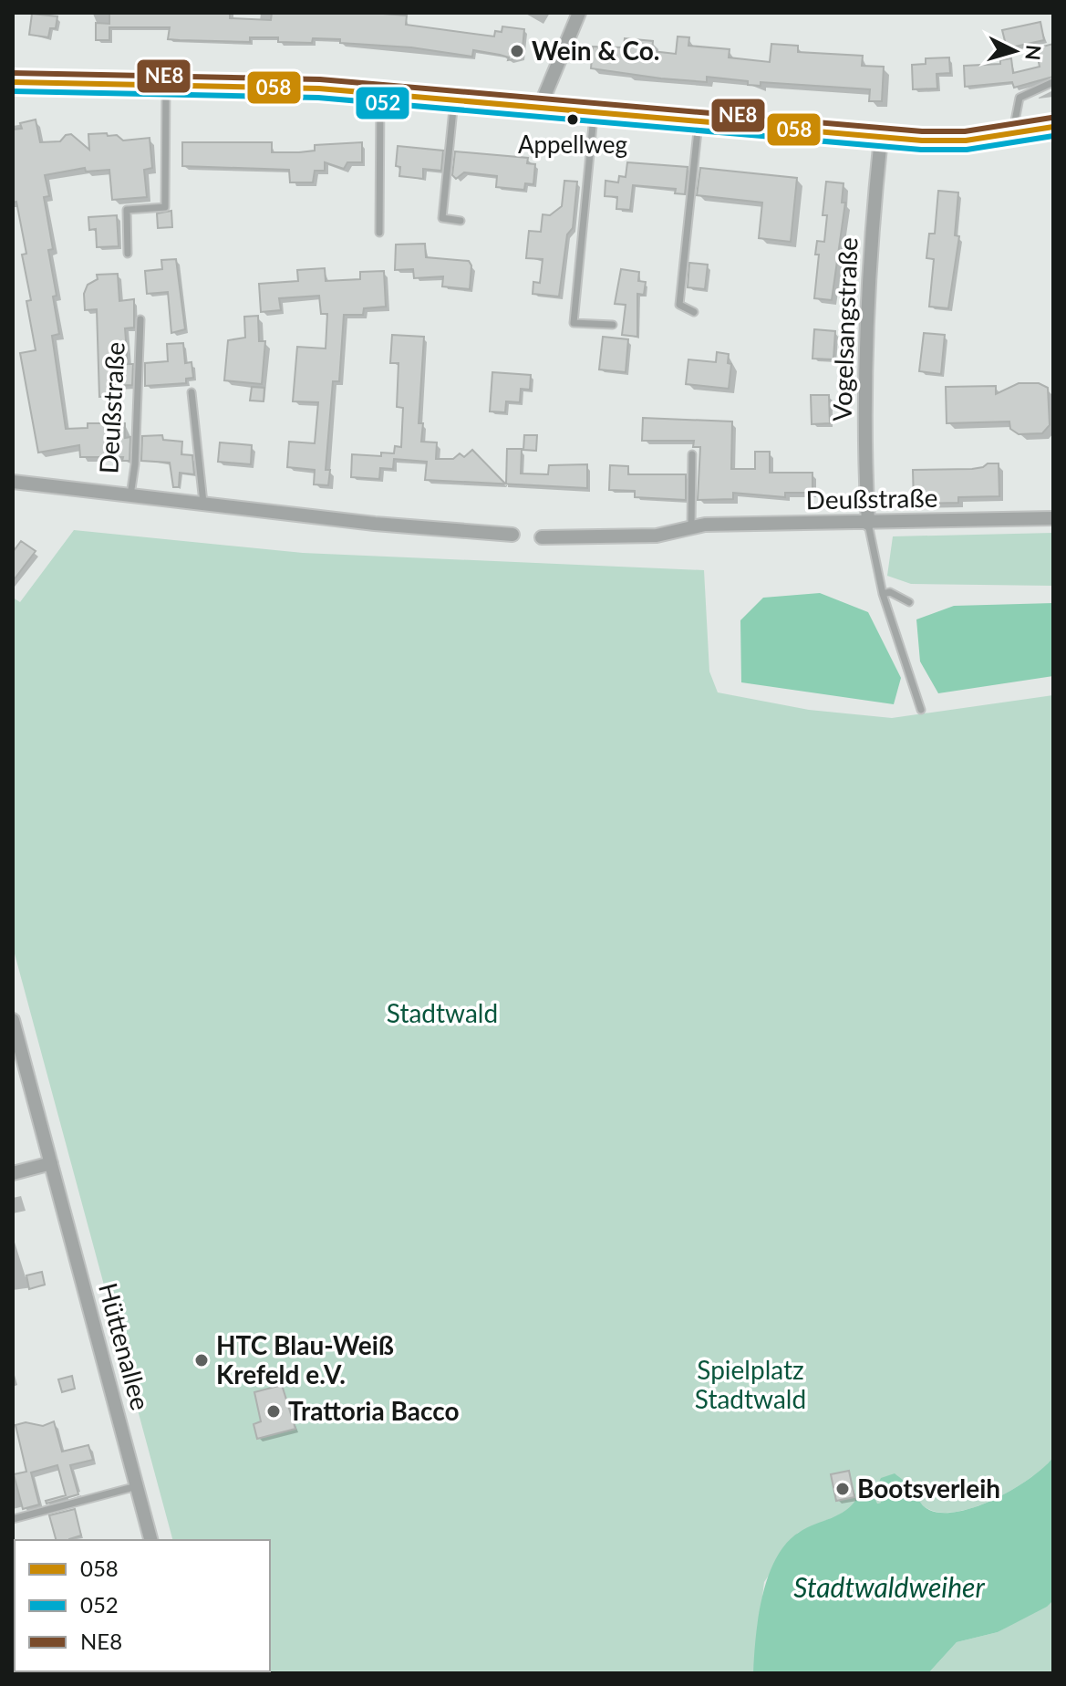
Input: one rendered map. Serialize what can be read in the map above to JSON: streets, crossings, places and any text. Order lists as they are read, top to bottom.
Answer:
{
  "streets": {
    "street": ["Vogelsangstraße", "Deußstraße", "Hüttenallee"]
  },
  "crossings": [
    ["Vogelsangstraße", "Deußstraße"]
  ],
  "water": ["Stadtwaldweiher"],
  "parks": ["Stadtwald", "Spielplatz Stadtwald"],
  "places": [
    "Wein & Co.",
    "Appellweg",
    "HTC Blau-Weiß Krefeld e.V.",
    "Trattoria Bacco",
    "Bootsverleih"
  ],
  "lines": ["transit line NE8", "transit line 058", "transit line 052"],
  "legend": ["058", "052", "NE8"],
  "north": "right"
}
